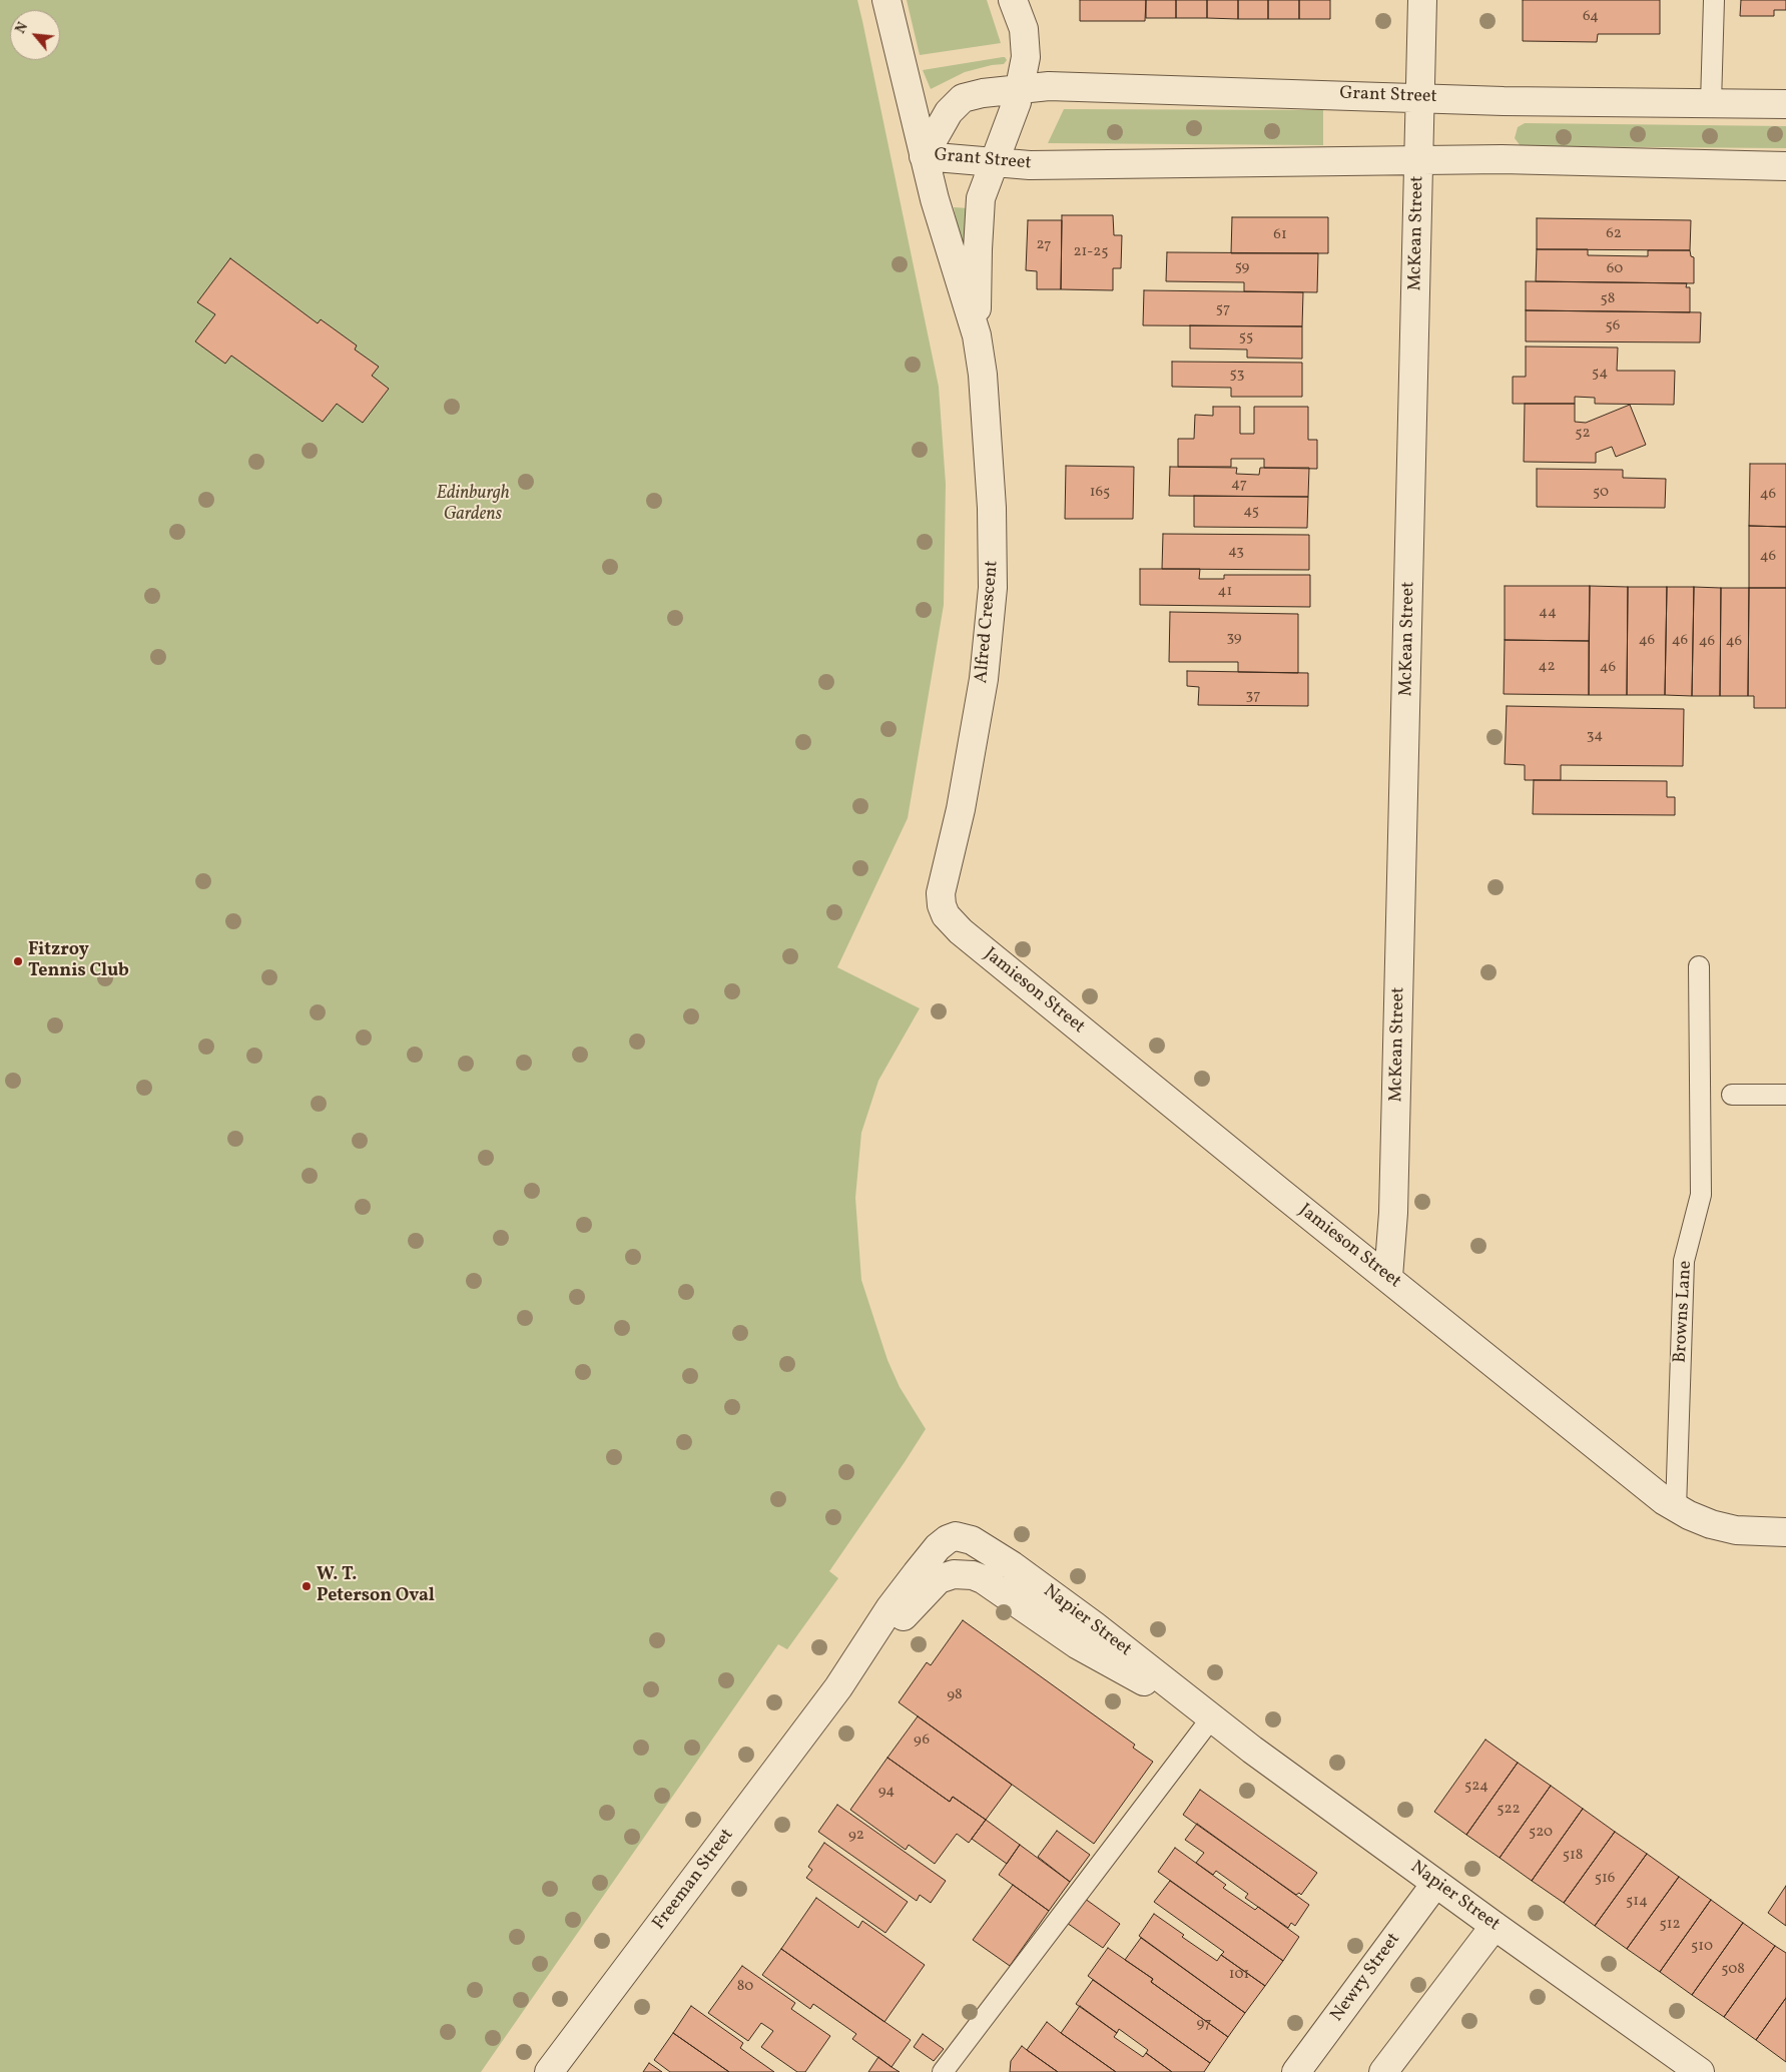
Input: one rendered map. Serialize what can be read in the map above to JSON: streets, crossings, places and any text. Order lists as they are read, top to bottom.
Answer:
{
  "streets": {
    "street": [
      "Grant Street",
      "McKean Street",
      "Alfred Crescent",
      "Jamieson Street",
      "Napier Street",
      "Freeman Street",
      "Newry Street"
    ],
    "lane": ["Browns Lane"]
  },
  "crossings": [
    ["Grant Street", "McKean Street"],
    ["Grant Street", "Alfred Crescent"],
    ["McKean Street", "Jamieson Street"],
    ["Alfred Crescent", "Jamieson Street"],
    ["Jamieson Street", "Browns Lane"],
    ["Napier Street", "Freeman Street"],
    ["Napier Street", "Newry Street"]
  ],
  "parks": ["Edinburgh Gardens"],
  "places": ["Fitzroy Tennis Club", "W. T. Peterson Oval"],
  "house_numbers": [
    "64",
    "62",
    "61",
    "27",
    "21-25",
    "59",
    "60",
    "58",
    "57",
    "56",
    "55",
    "54",
    "53",
    "52",
    "47",
    "165",
    "50",
    "46",
    "45",
    "43",
    "46",
    "41",
    "44",
    "39",
    "46",
    "46",
    "46",
    "46",
    "42",
    "46",
    "37",
    "34",
    "98",
    "96",
    "524",
    "94",
    "522",
    "520",
    "92",
    "518",
    "516",
    "514",
    "512",
    "510",
    "508",
    "101",
    "80",
    "97"
  ],
  "north": "top left"
}
